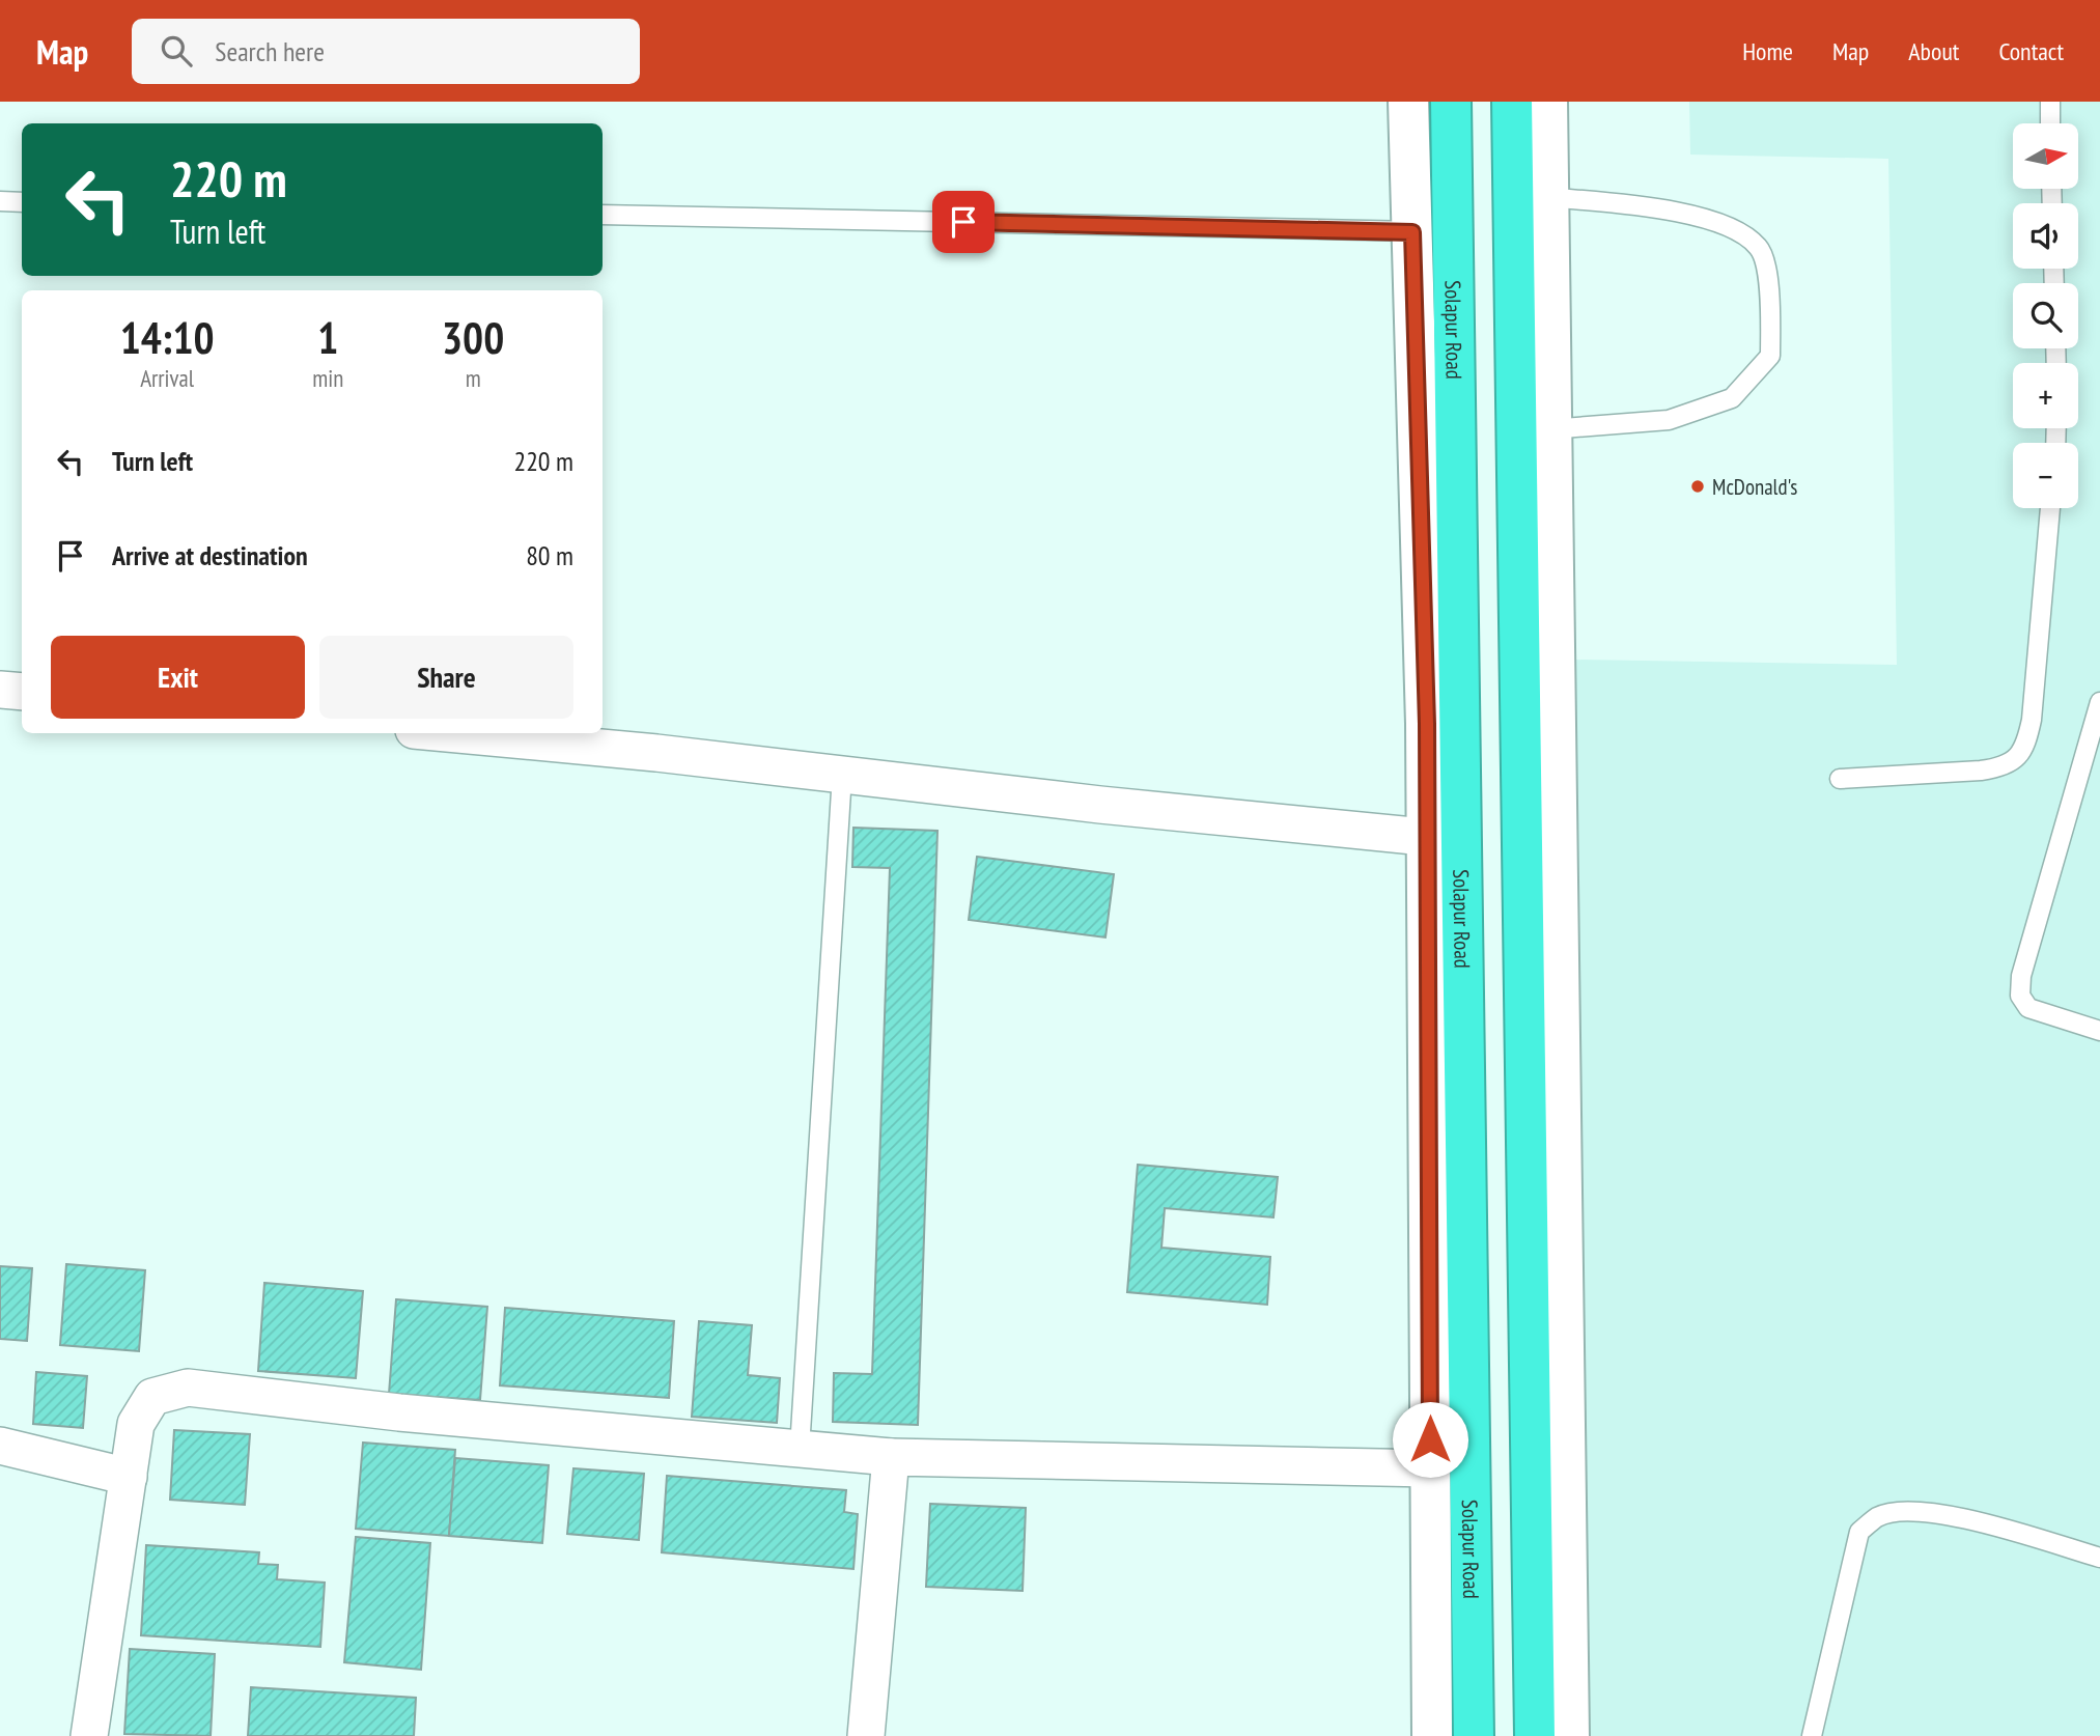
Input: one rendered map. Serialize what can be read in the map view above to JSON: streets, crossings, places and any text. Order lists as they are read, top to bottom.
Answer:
{
  "streets": {
    "highway": ["Solapur Road"]
  },
  "places": ["McDonald's"],
  "north": "right",
  "page": {
    "header": "Map",
    "search": "Search here",
    "nav": [
      "Home",
      "Map",
      "About",
      "Contact"
    ],
    "map_buttons": ["+", "−"],
    "turn": ["220 m", "Turn left"],
    "eta": [
      "14:10",
      "Arrival",
      "1",
      "min",
      "300",
      "m"
    ],
    "list": [
      {
        "name": "Turn left",
        "value": "220 m"
      },
      {
        "name": "Arrive at destination",
        "value": "80 m"
      }
    ],
    "buttons": ["Exit", "Share"]
  }
}
